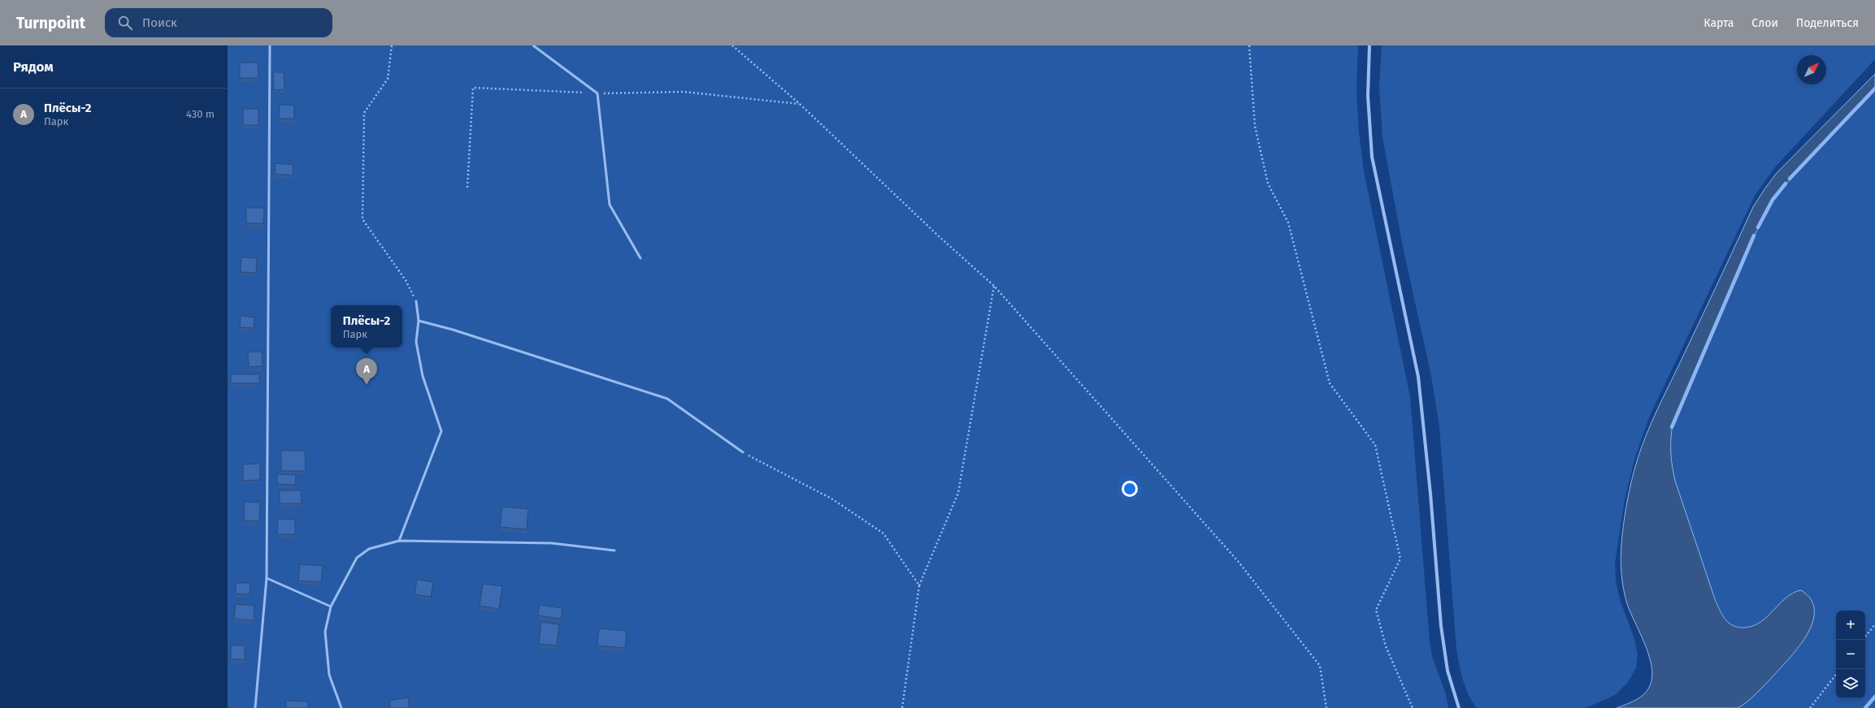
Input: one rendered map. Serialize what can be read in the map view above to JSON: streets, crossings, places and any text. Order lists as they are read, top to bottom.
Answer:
{
  "north": "top right",
  "page": {
    "header": "Turnpoint",
    "search": "Поиск",
    "nav": ["Карта", "Слои", "Поделиться"],
    "heading": "Рядом",
    "list": [
      {
        "mark": "A",
        "name": "Плёсы-2",
        "note": "Парк",
        "value": "430 m"
      }
    ],
    "popup": ["Плёсы-2", "Парк"],
    "pins": "A",
    "map_buttons": ["+", "−"]
  }
}
